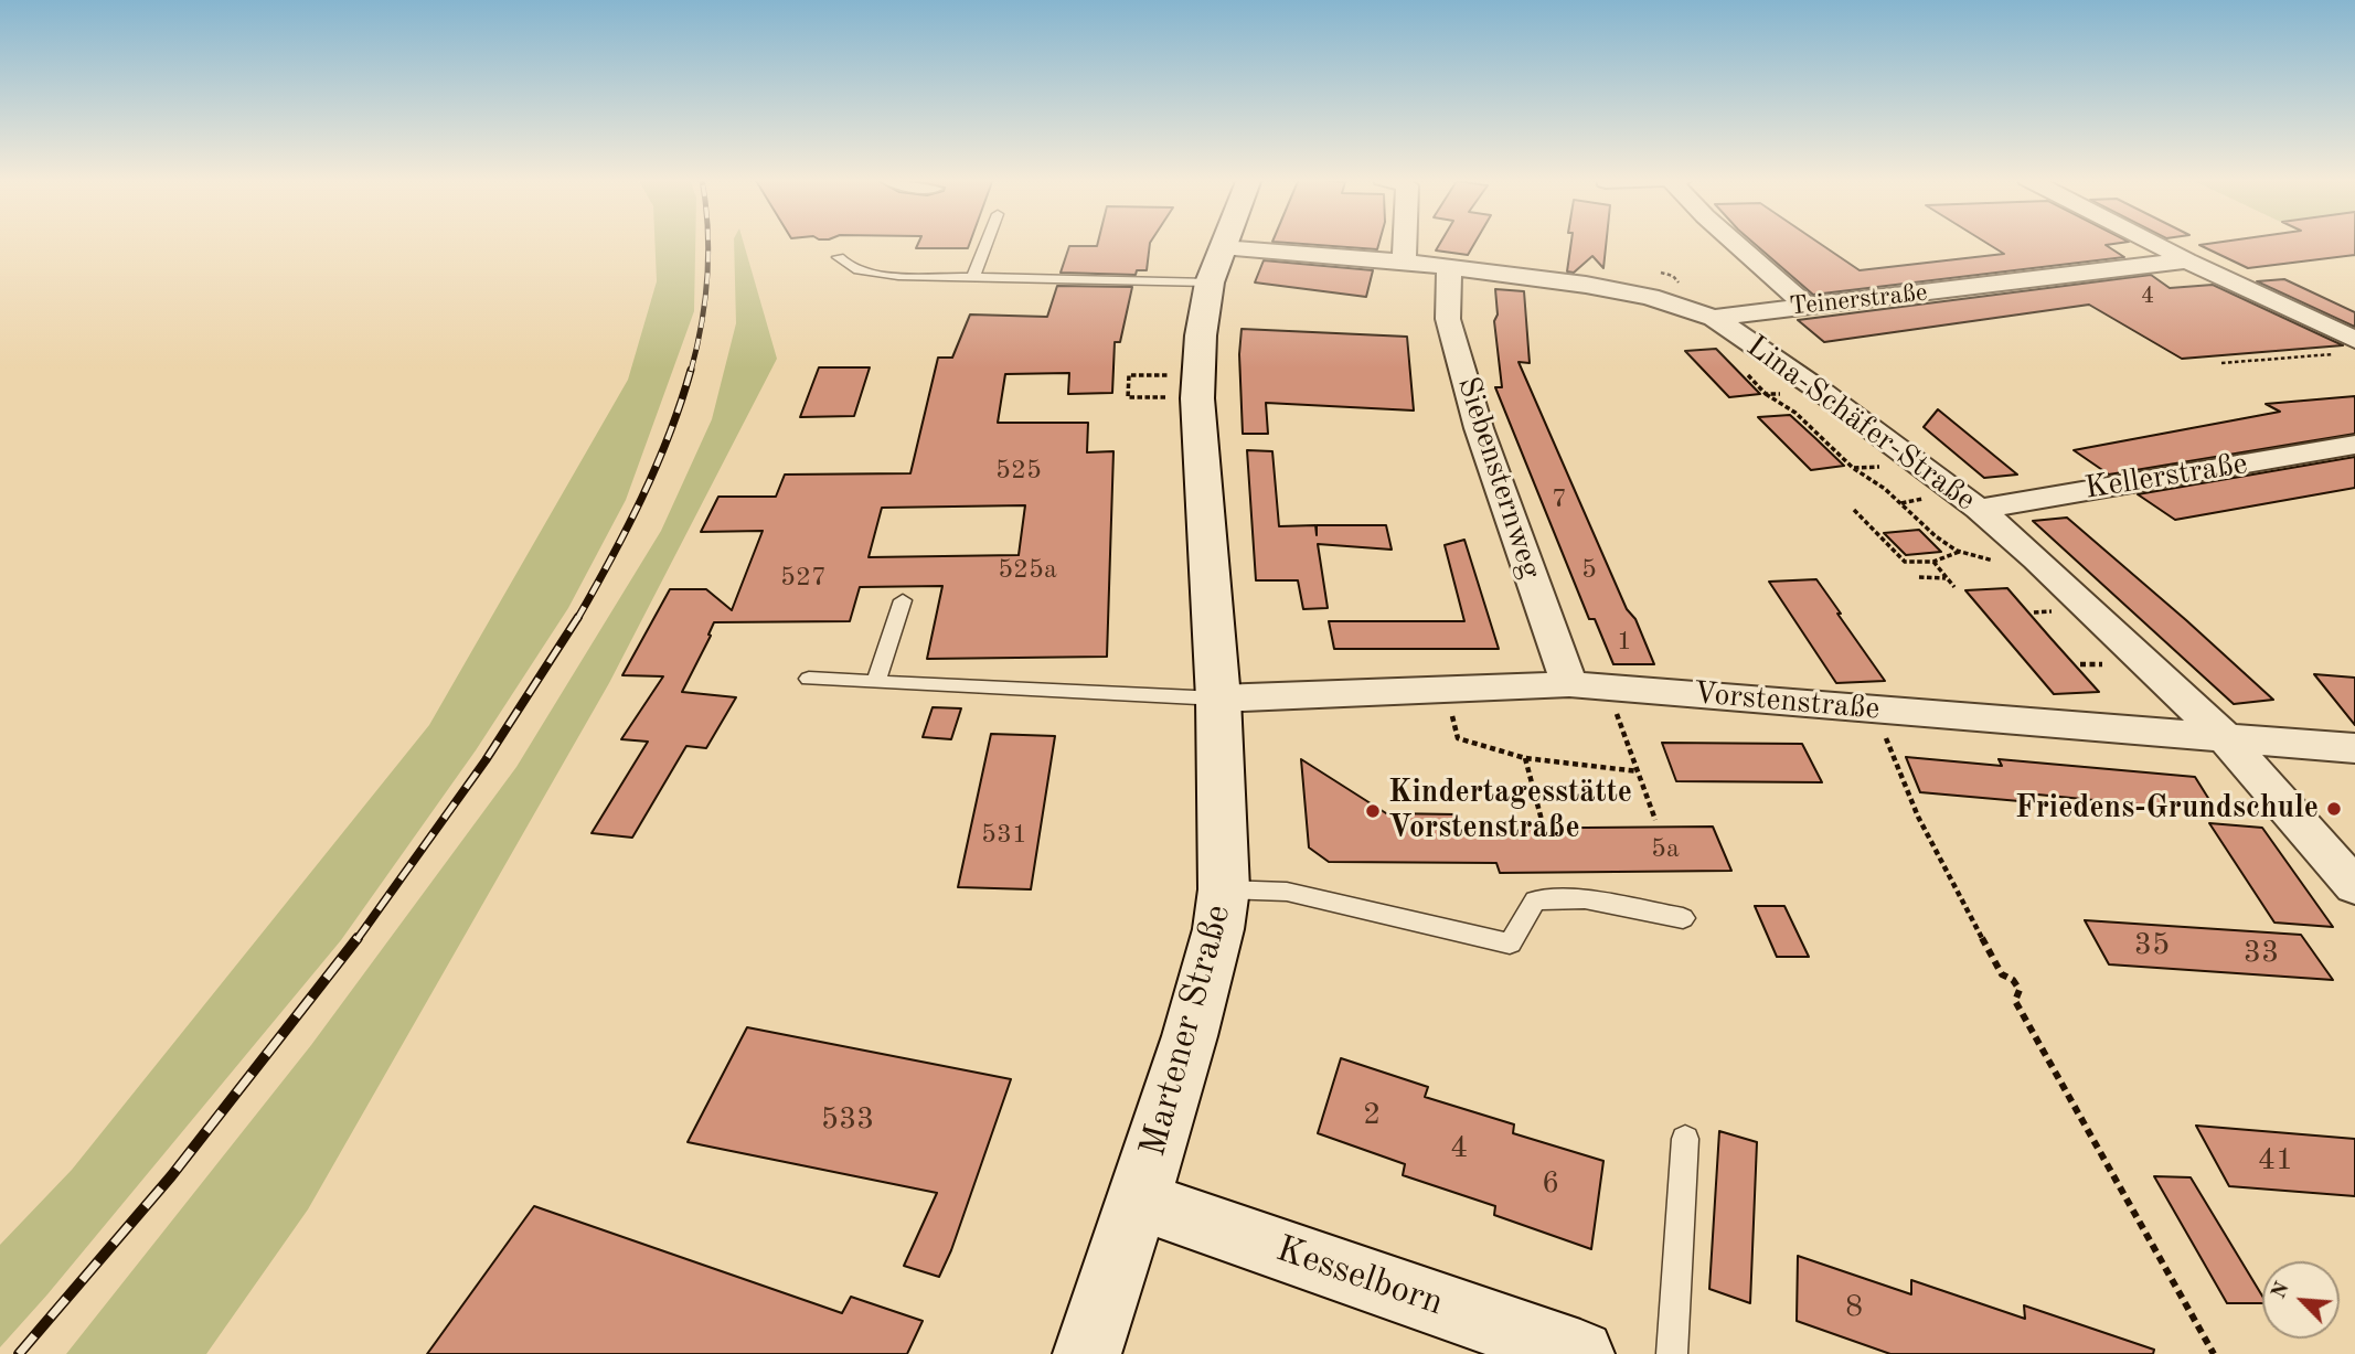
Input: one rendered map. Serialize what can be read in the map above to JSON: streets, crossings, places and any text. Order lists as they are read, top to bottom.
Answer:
{
  "streets": {
    "street": [
      "Teinerstraße",
      "Lina-Schäfer-Straße",
      "Kellerstraße",
      "Siebensternweg",
      "Vorstenstraße",
      "Martener Straße",
      "Kesselborn"
    ]
  },
  "crossings": [
    ["Teinerstraße", "Lina-Schäfer-Straße"],
    ["Lina-Schäfer-Straße", "Kellerstraße"],
    ["Lina-Schäfer-Straße", "Siebensternweg"],
    ["Lina-Schäfer-Straße", "Vorstenstraße"],
    ["Lina-Schäfer-Straße", "Martener Straße"],
    ["Siebensternweg", "Vorstenstraße"],
    ["Vorstenstraße", "Martener Straße"],
    ["Martener Straße", "Kesselborn"]
  ],
  "places": ["Friedens-Grundschule", "Kindertagesstätte Vorstenstraße"],
  "house_numbers": [
    "4",
    "525",
    "7",
    "525a",
    "5",
    "527",
    "1",
    "531",
    "5a",
    "35",
    "33",
    "2",
    "533",
    "4",
    "41",
    "6",
    "8"
  ],
  "north": "top left"
}
